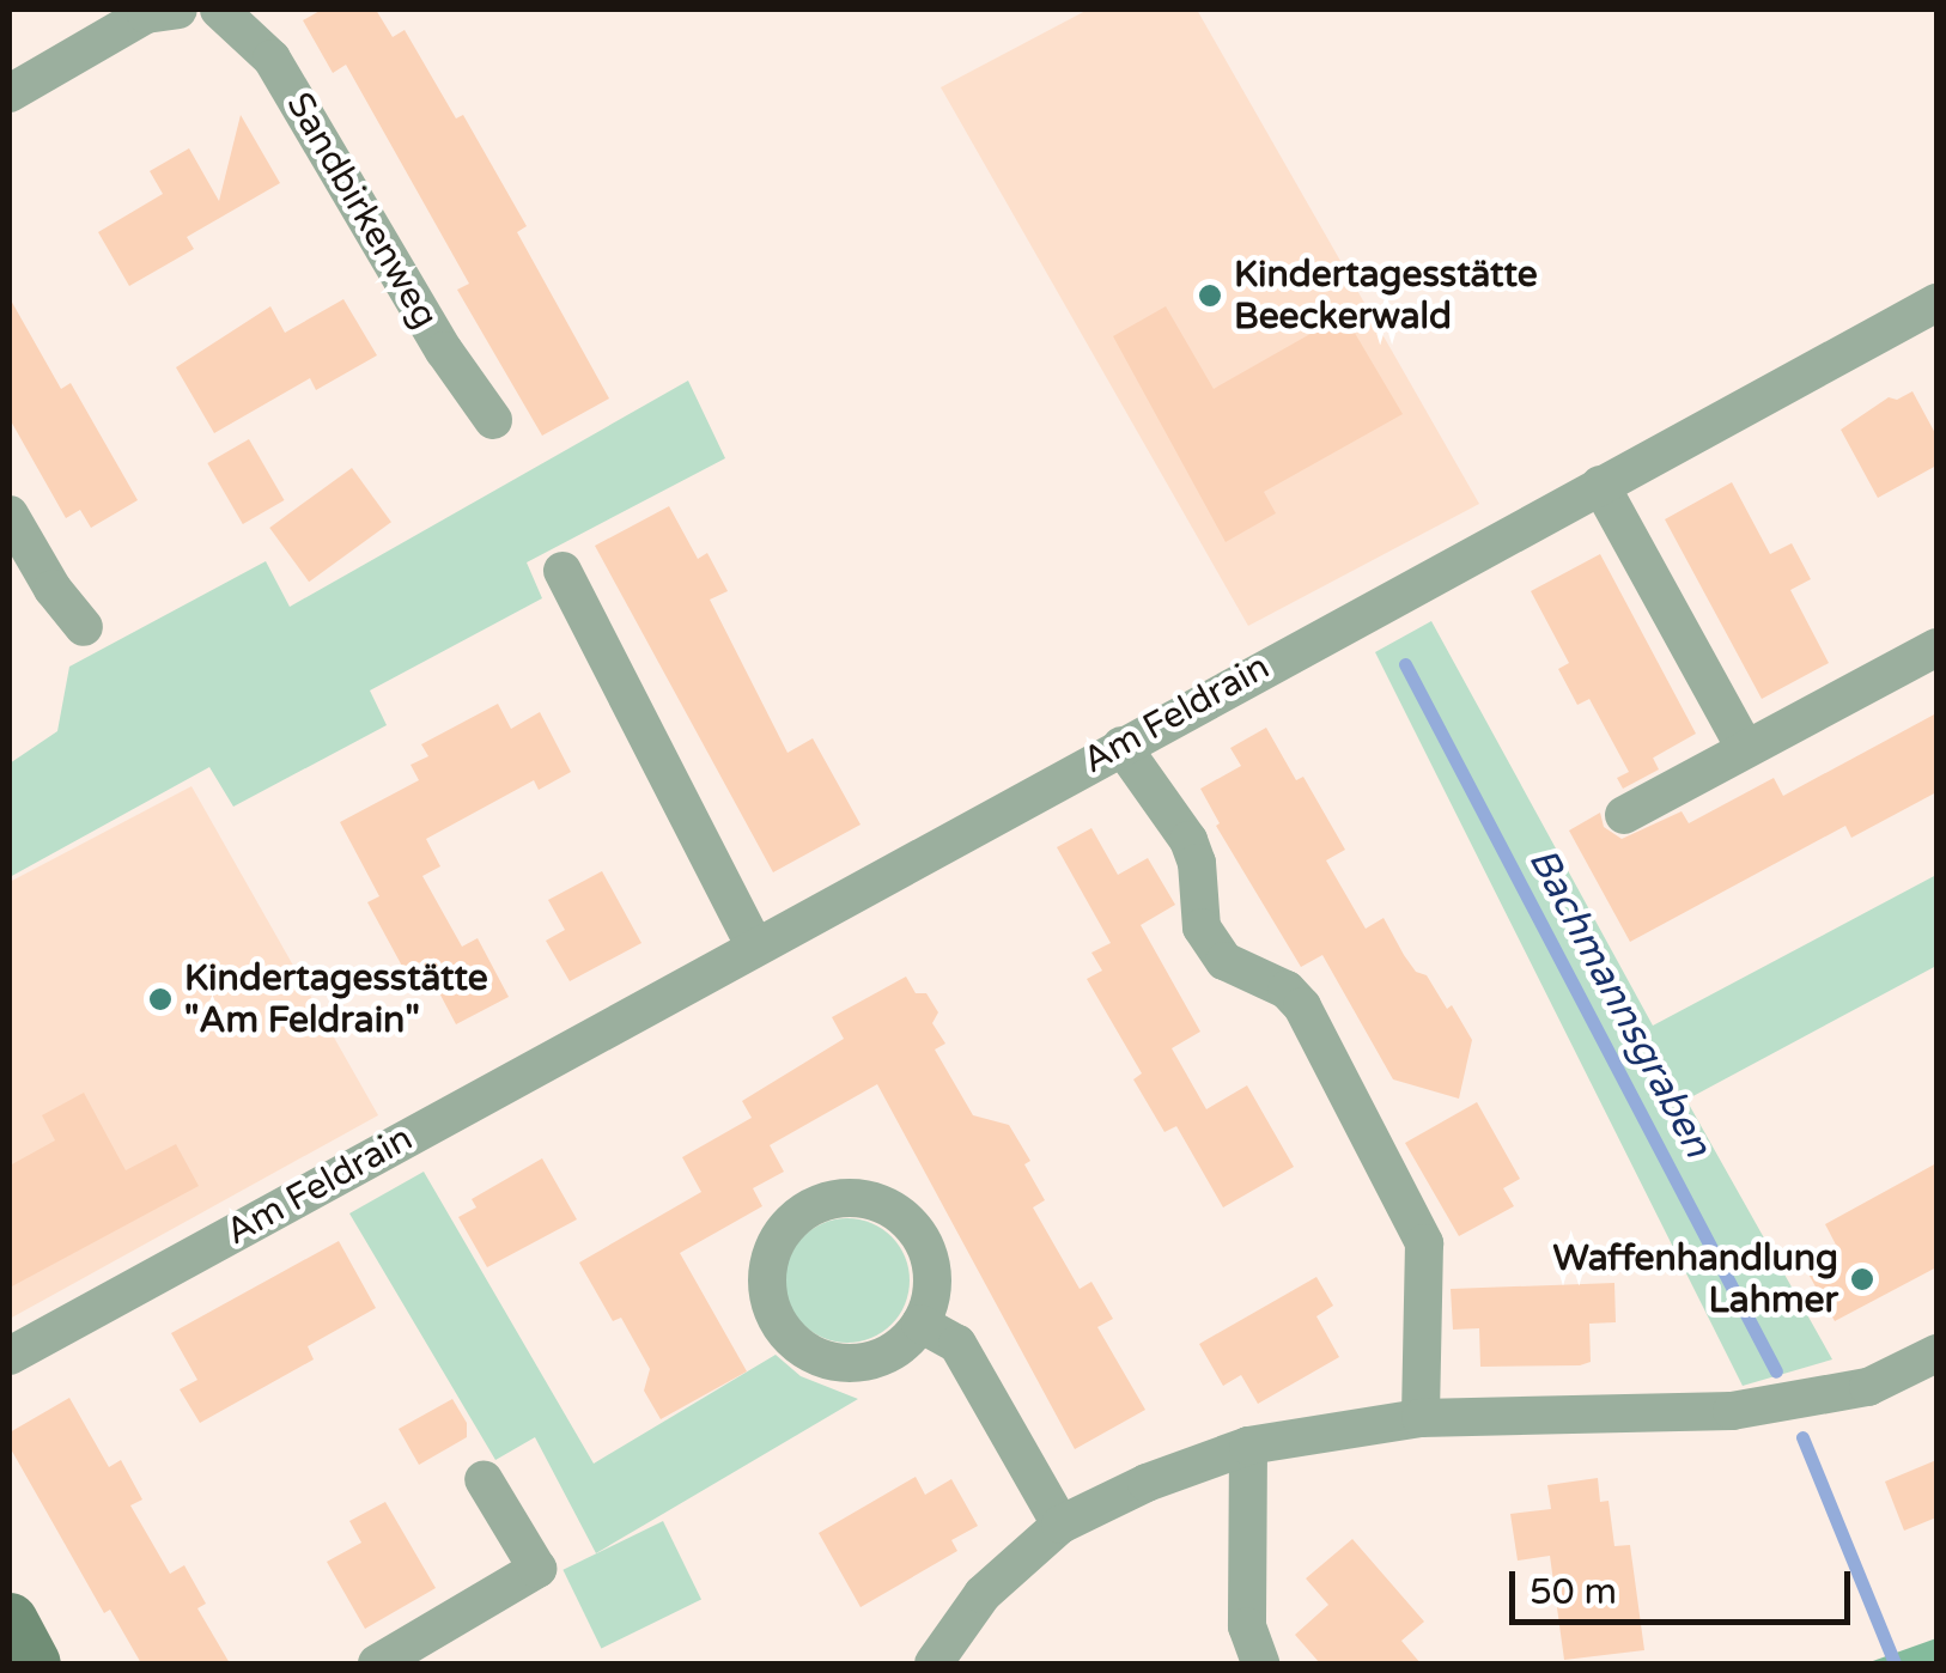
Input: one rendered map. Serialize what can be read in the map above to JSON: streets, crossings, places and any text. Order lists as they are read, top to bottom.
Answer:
{
  "streets": {
    "street": ["Sandbirkenweg", "Am Feldrain"]
  },
  "water": ["Bachmannsgraben"],
  "places": ["Kindertagesstätte Beeckerwald", "Kindertagesstätte \"Am Feldrain\"", "Waffenhandlung Lahmer"],
  "scale_bar": "50 m"
}
